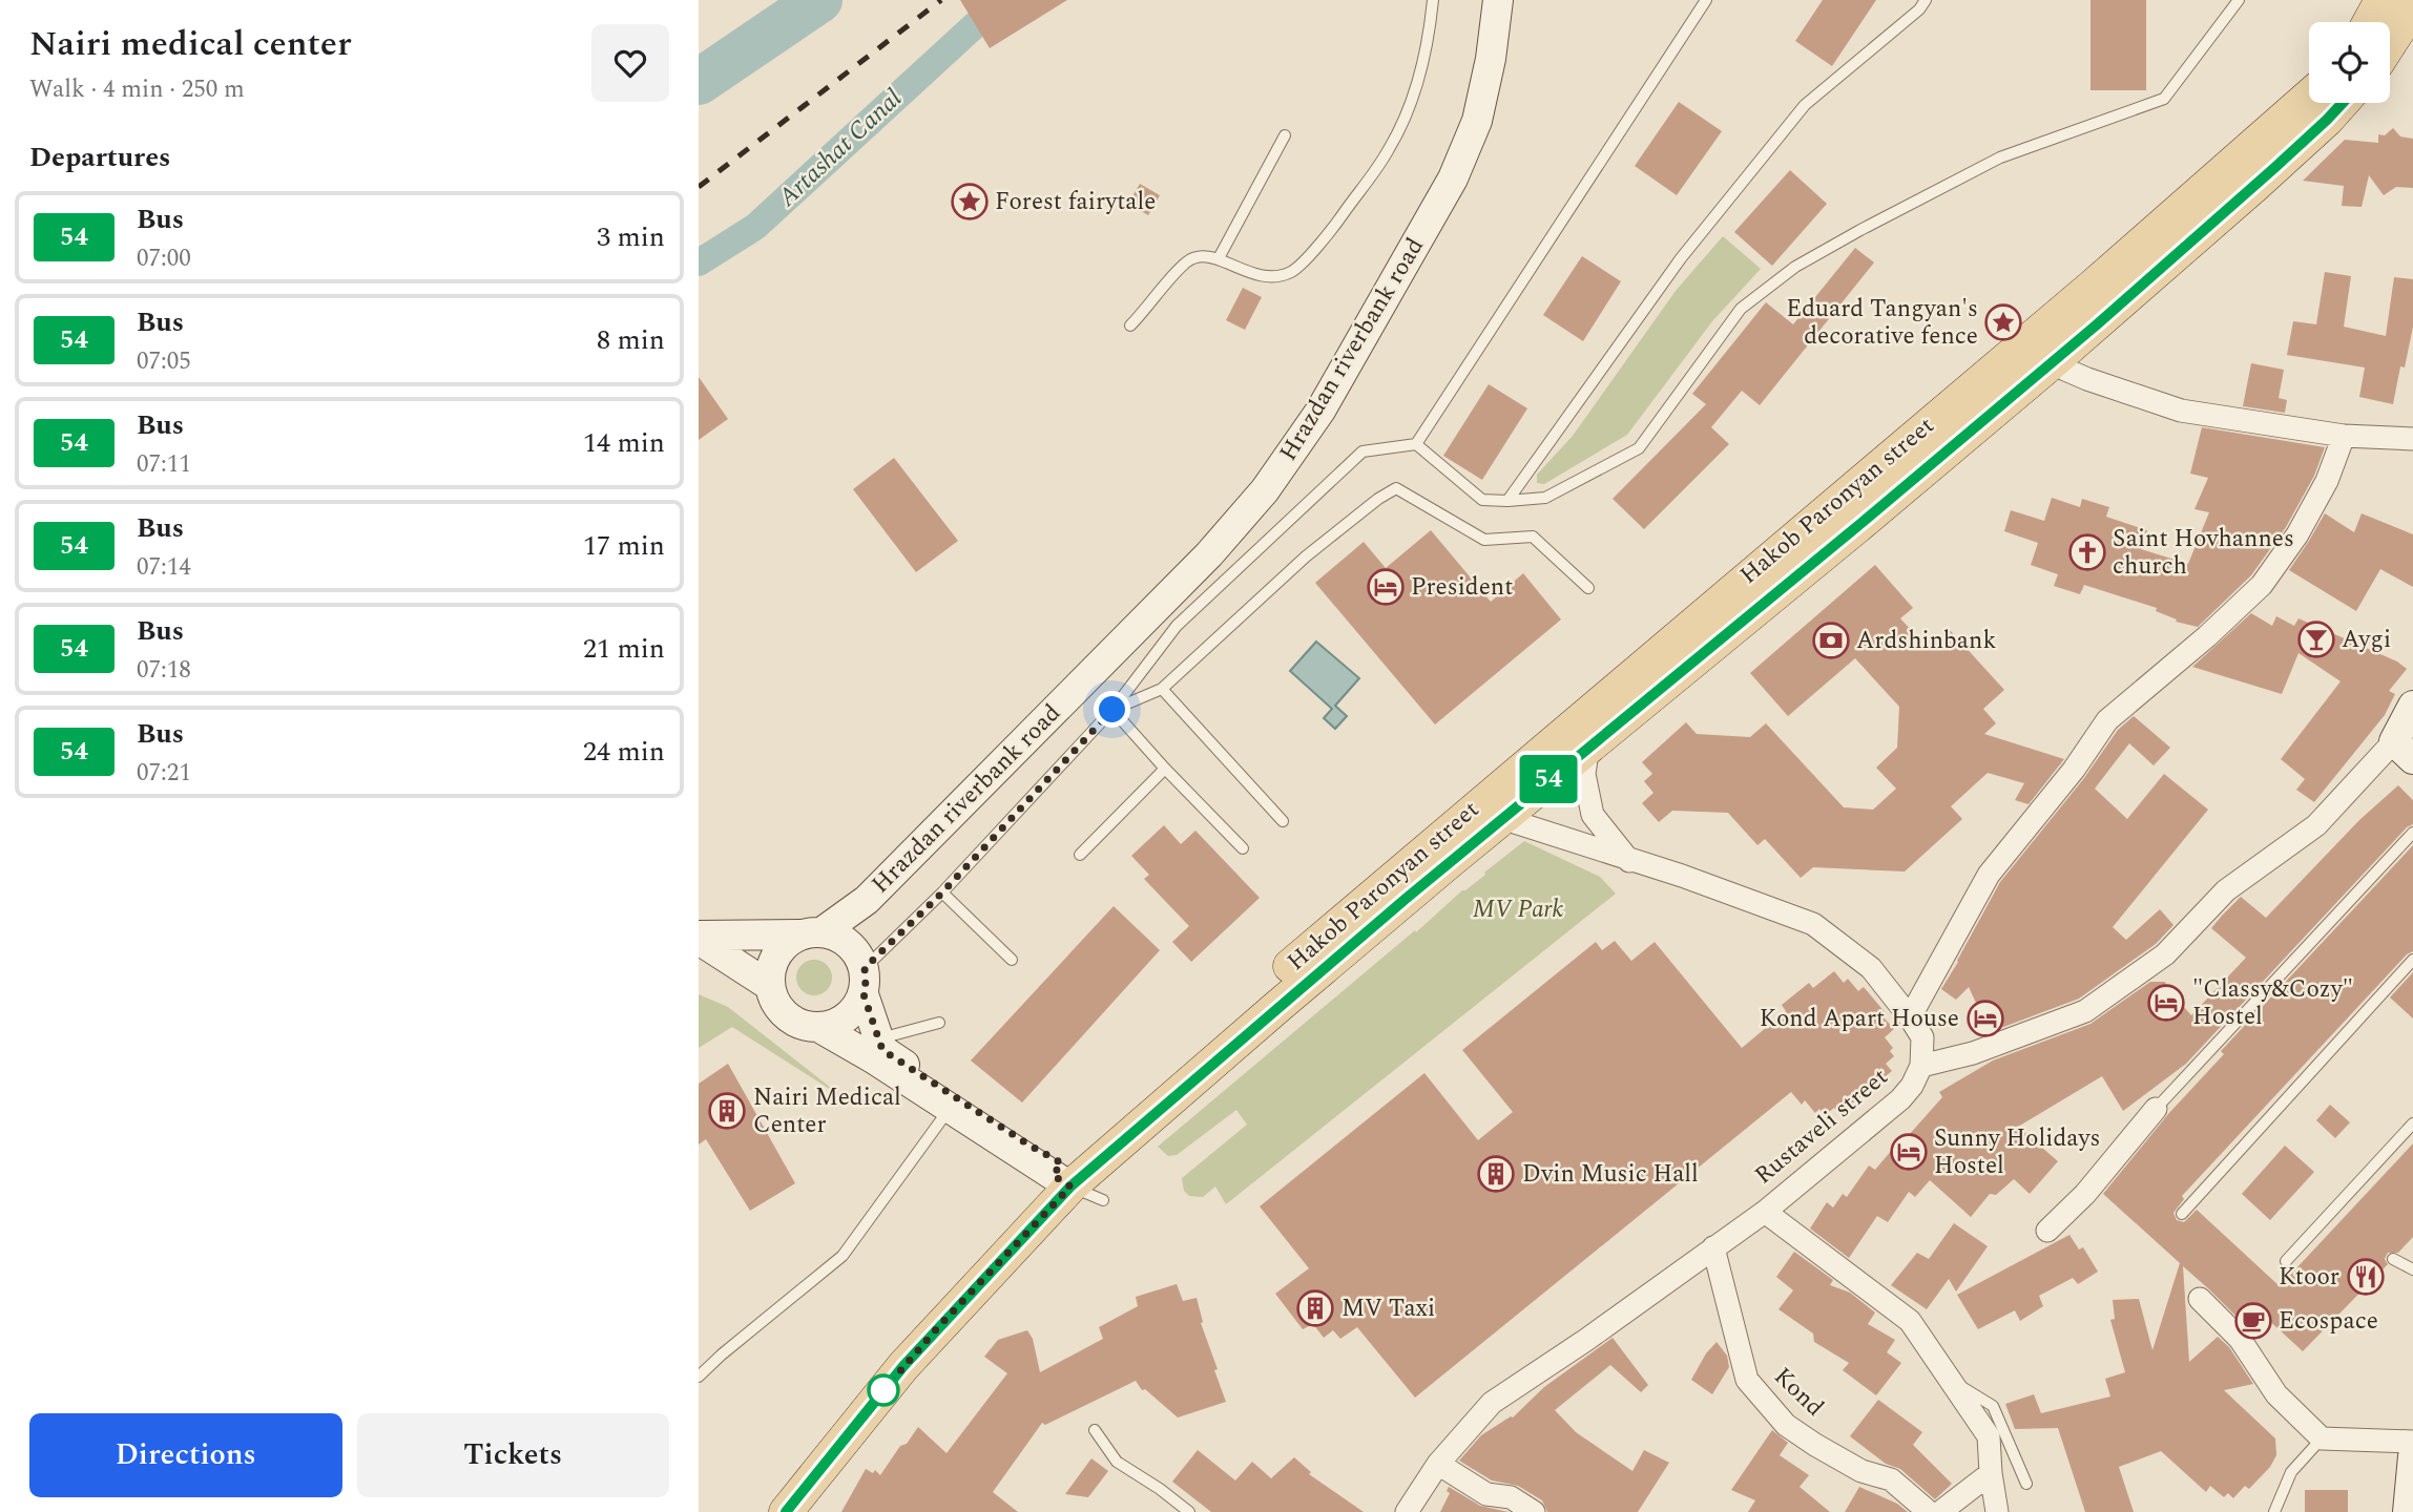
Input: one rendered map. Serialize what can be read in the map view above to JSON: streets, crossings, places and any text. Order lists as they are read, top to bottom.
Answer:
{
  "streets": {
    "main road": ["Hakob Paronyan street"],
    "street": ["Hrazdan riverbank road", "Rustaveli street", "Kond"]
  },
  "crossings": [
    ["Rustaveli street", "Kond"]
  ],
  "water": ["Artashat Canal"],
  "parks": ["MV Park"],
  "places": {
    "place": ["Forest fairytale", "Eduard Tangyan's decorative fence"],
    "church": ["Saint Hovhannes church"],
    "hotel": [
      "President",
      "\"Classy&Cozy\" Hostel",
      "Kond Apart House",
      "Sunny Holidays Hostel"
    ],
    "bar": ["Aygi"],
    "bank": ["Ardshinbank"],
    "building": ["Nairi Medical Center", "Dvin Music Hall", "MV Taxi"],
    "restaurant": ["Ktoor"],
    "cafe": ["Ecospace"]
  },
  "lines": ["bus line 54"],
  "page": {
    "heading": [
      ["Nairi medical center", "Walk · 4 min · 250 m"],
      "Departures"
    ],
    "on_map": "54",
    "list": [
      {
        "mark": "54",
        "name": "Bus",
        "note": "07:00",
        "value": "3 min"
      },
      {
        "mark": "54",
        "name": "Bus",
        "note": "07:05",
        "value": "8 min"
      },
      {
        "mark": "54",
        "name": "Bus",
        "note": "07:11",
        "value": "14 min"
      },
      {
        "mark": "54",
        "name": "Bus",
        "note": "07:14",
        "value": "17 min"
      },
      {
        "mark": "54",
        "name": "Bus",
        "note": "07:18",
        "value": "21 min"
      },
      {
        "mark": "54",
        "name": "Bus",
        "note": "07:21",
        "value": "24 min"
      }
    ],
    "buttons": ["Directions", "Tickets"]
  }
}
